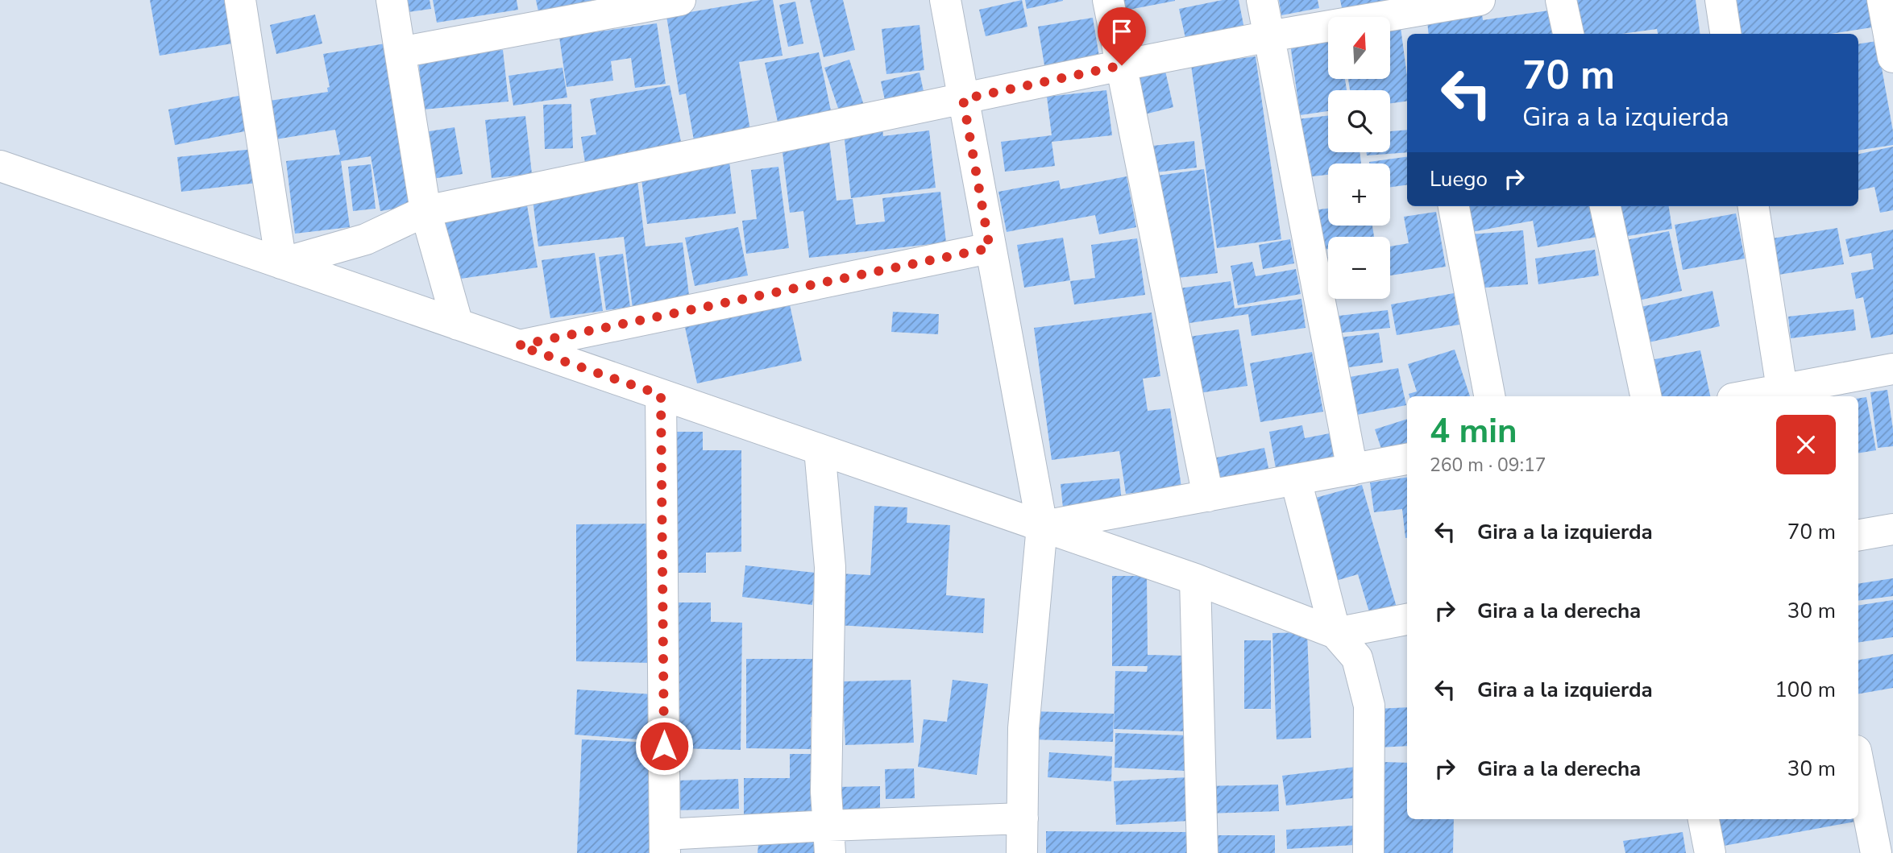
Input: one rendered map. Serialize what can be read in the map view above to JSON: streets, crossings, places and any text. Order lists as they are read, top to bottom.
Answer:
{
  "north": "top",
  "page": {
    "map_buttons": ["+", "−"],
    "turn": ["70 m", "Gira a la izquierda"],
    "then": "Luego",
    "heading": ["4 min", "260 m · 09:17"],
    "list": [
      {
        "name": "Gira a la izquierda",
        "value": "70 m"
      },
      {
        "name": "Gira a la derecha",
        "value": "30 m"
      },
      {
        "name": "Gira a la izquierda",
        "value": "100 m"
      },
      {
        "name": "Gira a la derecha",
        "value": "30 m"
      }
    ]
  }
}
